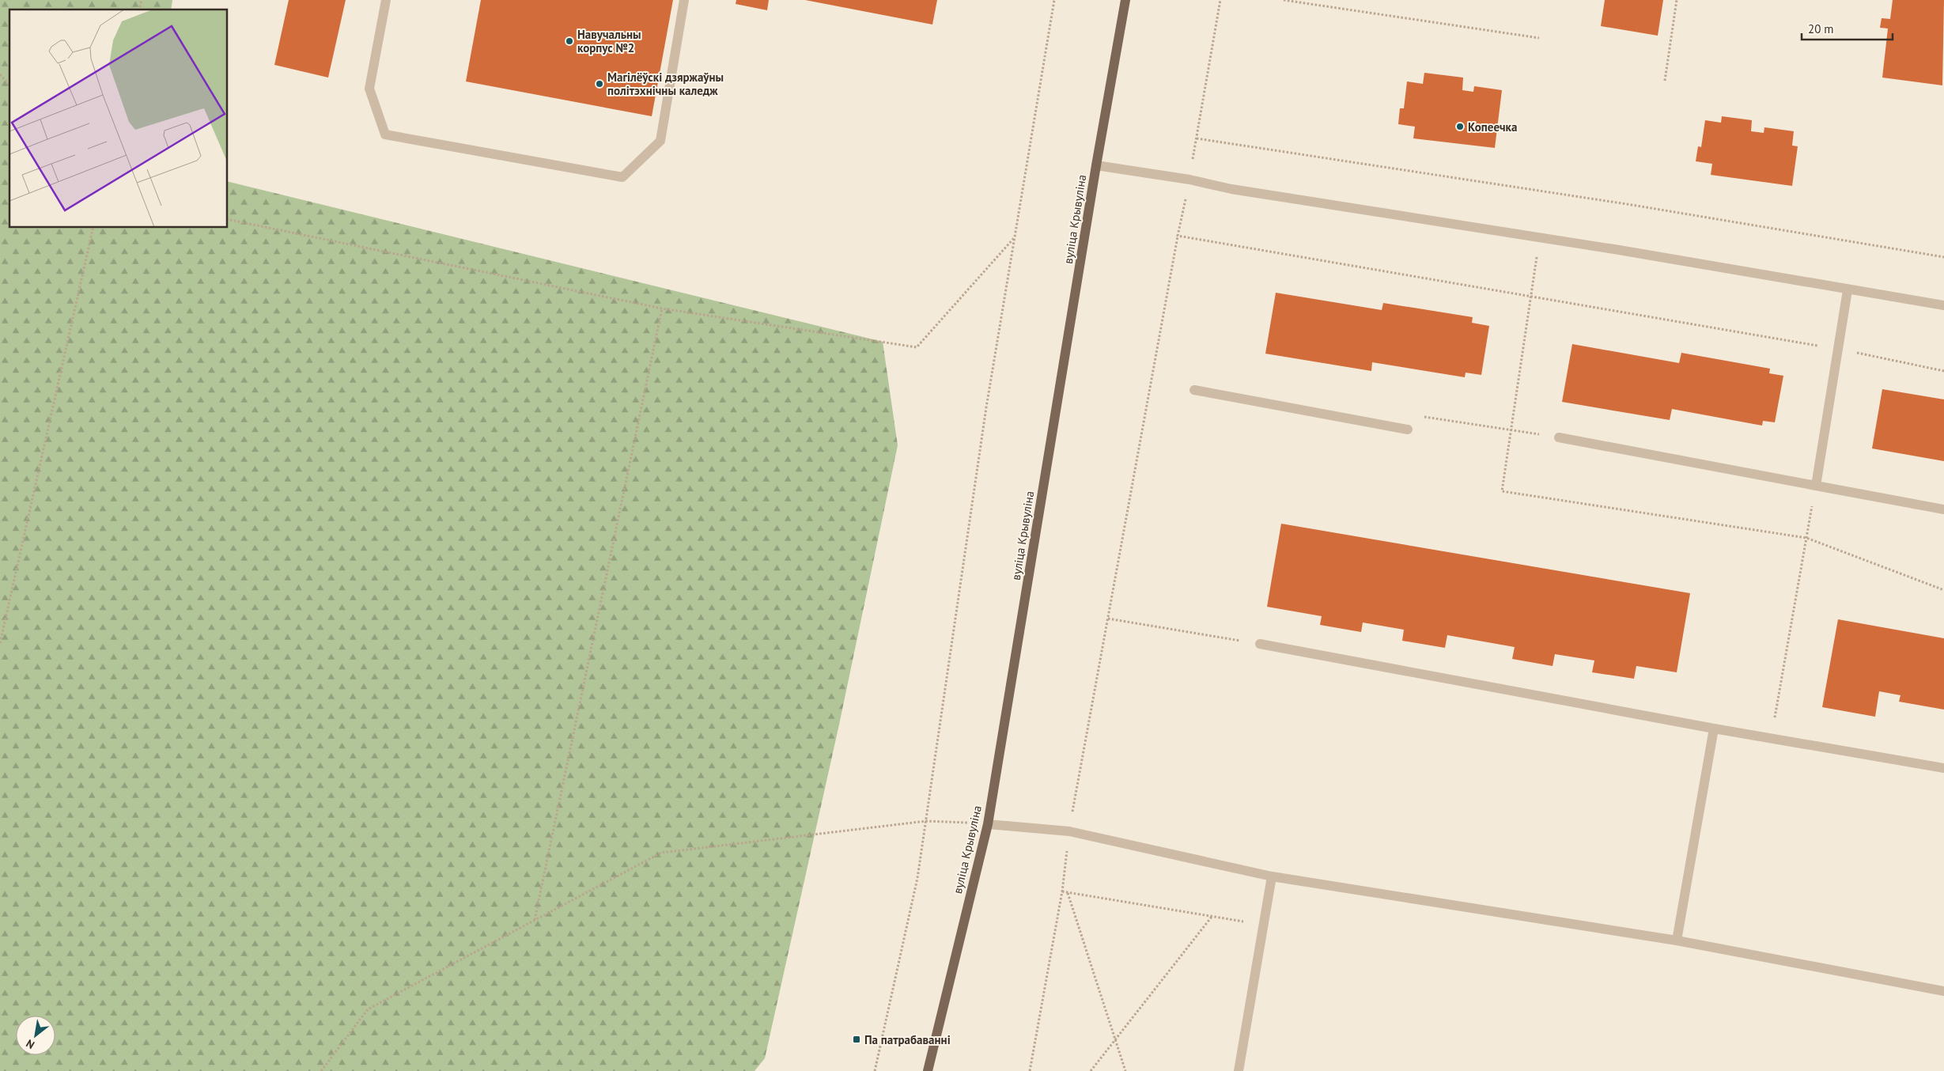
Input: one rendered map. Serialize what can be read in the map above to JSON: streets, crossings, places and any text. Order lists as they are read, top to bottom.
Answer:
{
  "streets": {
    "main road": ["вуліца Крывуліна"]
  },
  "places": {
    "other": ["Навучальны корпус №2", "Магілёўскі дзяржаўны політэхнічны каледж", "Копеечка"],
    "transit": ["Па патрабаванні"]
  },
  "scale_bar": "20 m",
  "north": "bottom left"
}
